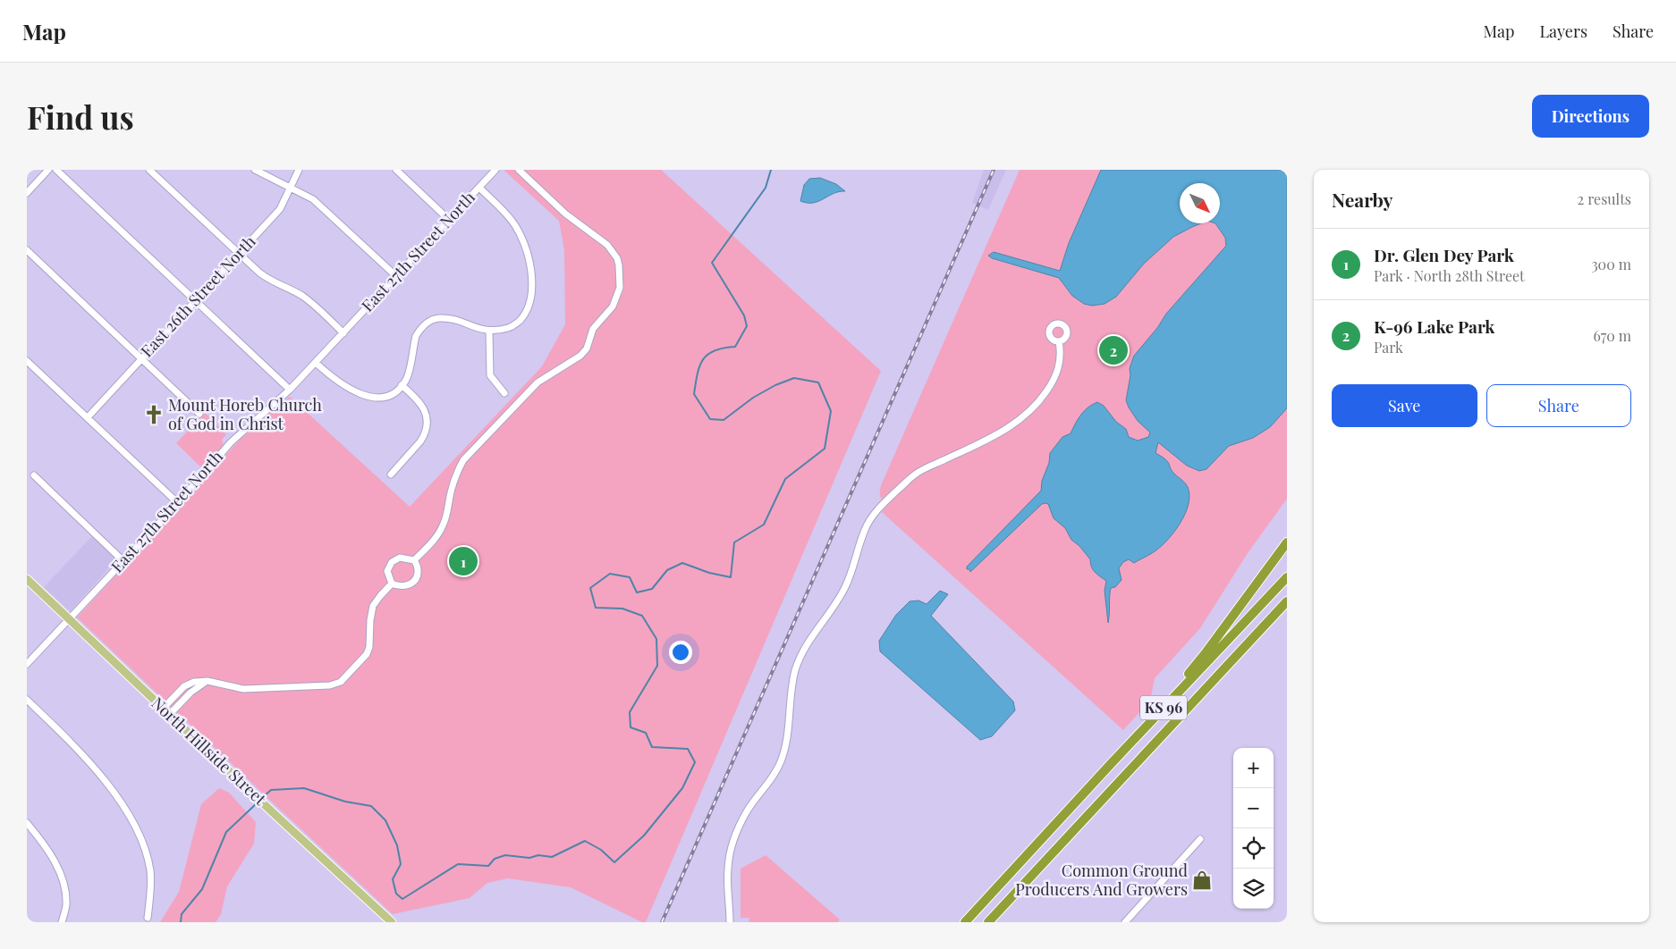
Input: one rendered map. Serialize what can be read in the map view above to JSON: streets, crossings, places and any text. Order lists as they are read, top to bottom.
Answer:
{
  "streets": {
    "highway": ["KS 96"],
    "main road": ["North Hillside Street"],
    "street": ["East 27th Street North", "East 26th Street North"]
  },
  "crossings": [
    ["East 27th Street North", "North Hillside Street"]
  ],
  "places": {
    "church": ["Mount Horeb Church of God in Christ"],
    "shop": ["Common Ground Producers And Growers"]
  },
  "north": "bottom right",
  "page": {
    "header": "Map",
    "nav": ["Map", "Layers", "Share"],
    "buttons": [
      "Directions",
      ["Save", "Share"]
    ],
    "title": "Find us",
    "heading": ["Nearby", "2 results"],
    "list": [
      {
        "mark": "1",
        "name": "Dr. Glen Dey Park",
        "note": "Park · North 28th Street",
        "value": "300 m"
      },
      {
        "mark": "2",
        "name": "K-96 Lake Park",
        "note": "Park",
        "value": "670 m"
      }
    ],
    "pins": ["2", "1"],
    "map_buttons": ["+", "−"]
  }
}
